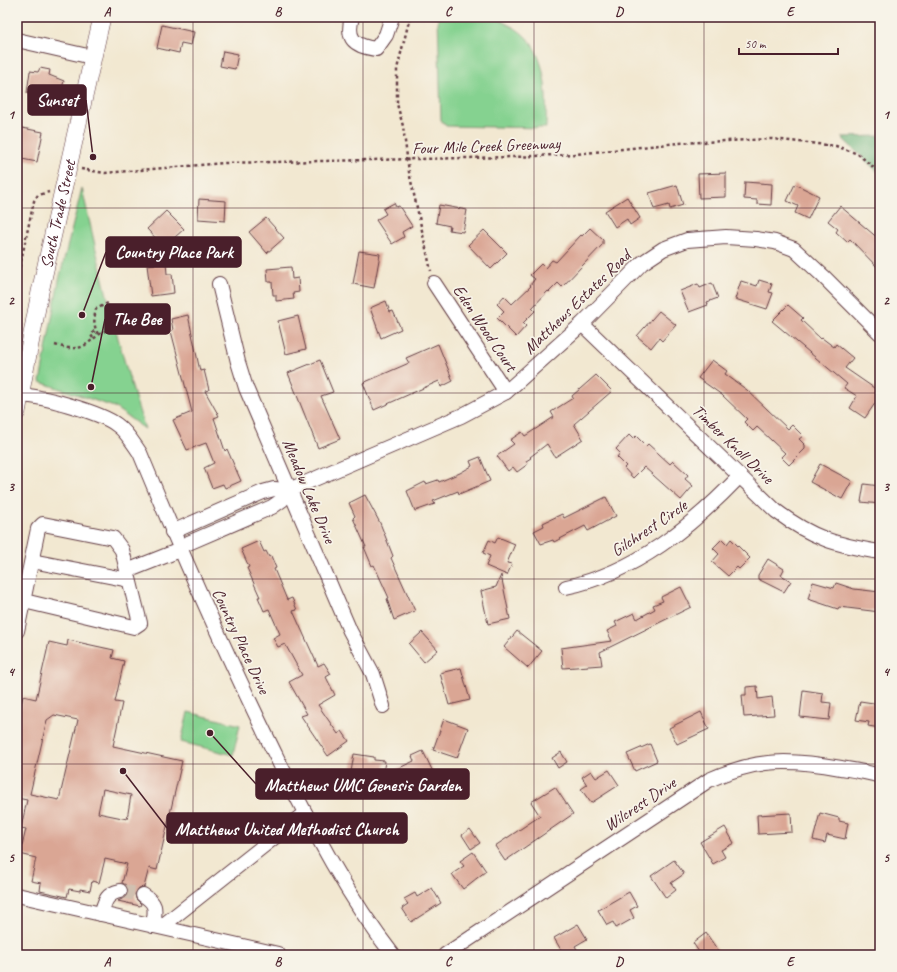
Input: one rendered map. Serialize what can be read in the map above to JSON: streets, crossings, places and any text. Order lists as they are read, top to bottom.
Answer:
{
  "streets": {
    "main road": ["South Trade Street"],
    "street": [
      "Matthews Estates Road",
      "Eden Wood Court",
      "Timber Knoll Drive",
      "Meadow Lake Drive",
      "Gilchrest Circle",
      "Country Place Drive",
      "Wilcrest Drive"
    ],
    "path": ["Four Mile Creek Greenway"]
  },
  "crossings": [
    ["South Trade Street", "Country Place Drive"],
    ["Matthews Estates Road", "Eden Wood Court"],
    ["Matthews Estates Road", "Timber Knoll Drive"],
    ["Matthews Estates Road", "Meadow Lake Drive"],
    ["Matthews Estates Road", "Country Place Drive"],
    ["Timber Knoll Drive", "Gilchrest Circle"]
  ],
  "places": [
    "Sunset",
    "Country Place Park",
    "The Bee",
    "Matthews UMC Genesis Garden",
    "Matthews United Methodist Church"
  ],
  "scale_bar": "50 m",
  "grid": {
    "columns": [
      "A",
      "B",
      "C",
      "D",
      "E"
    ],
    "rows": [
      "1",
      "2",
      "3",
      "4",
      "5"
    ]
  }
}
